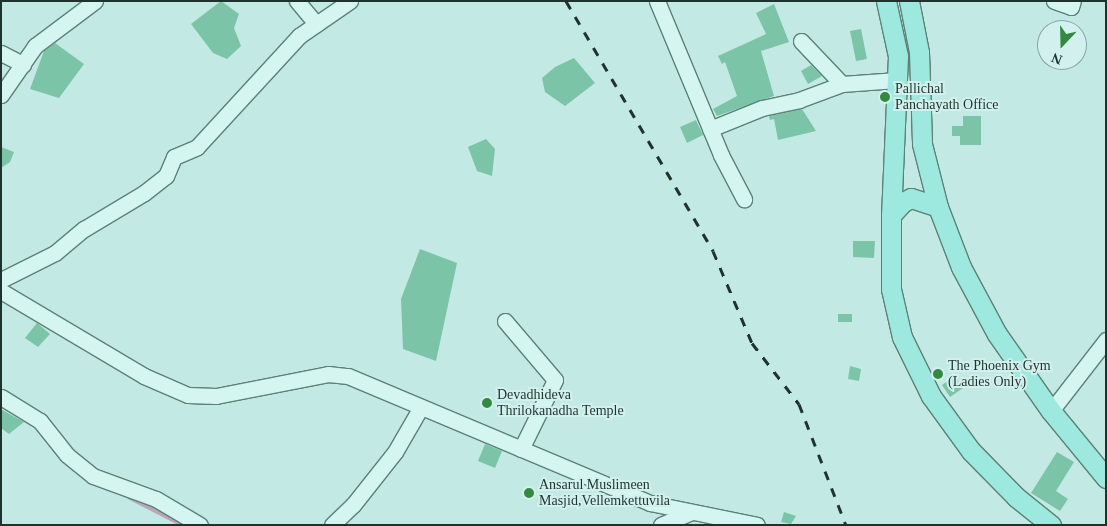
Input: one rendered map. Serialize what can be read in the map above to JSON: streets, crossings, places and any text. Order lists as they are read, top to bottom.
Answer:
{
  "places": [
    "Pallichal Panchayath Office",
    "The Phoenix Gym (Ladies Only)",
    "Devadhideva Thrilokanadha Temple",
    "Ansarul Muslimeen Masjid,Vellemkettuvila"
  ],
  "north": "bottom"
}
